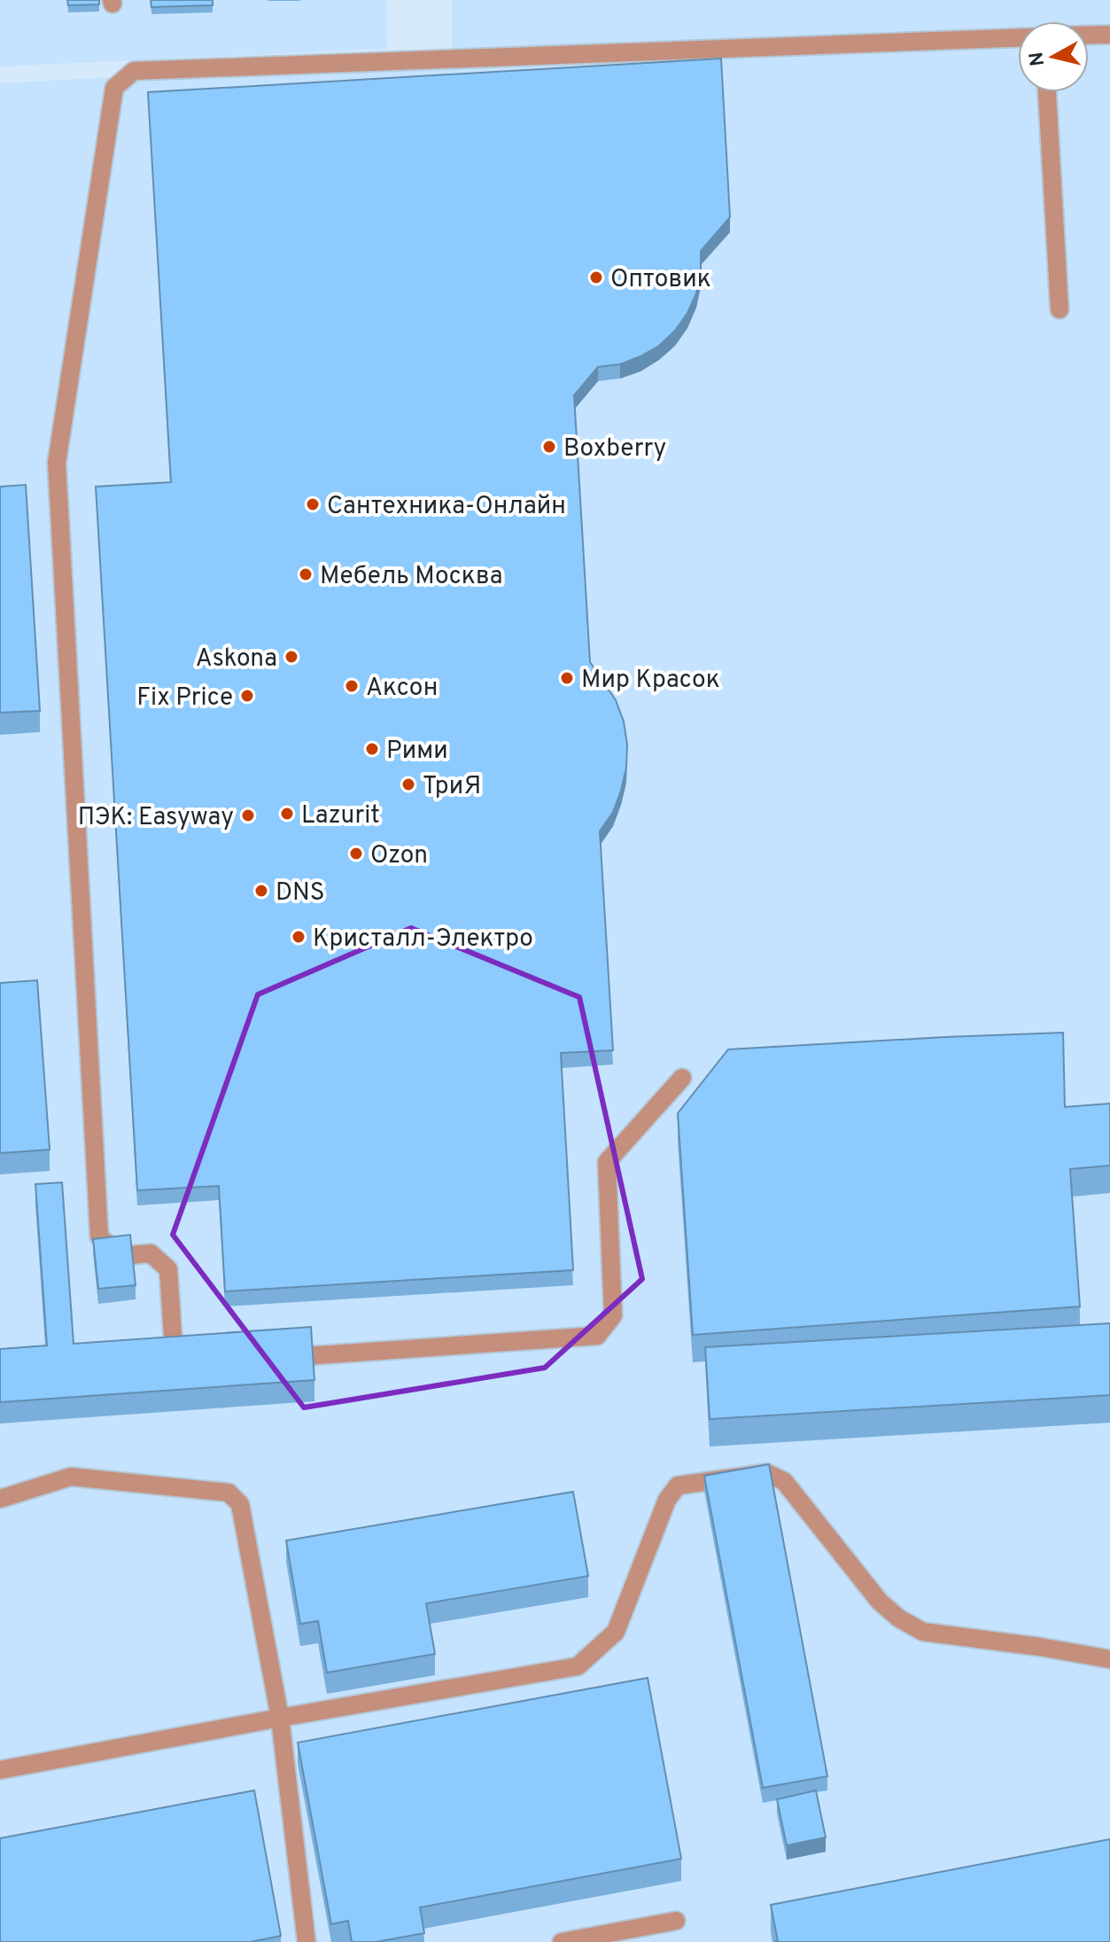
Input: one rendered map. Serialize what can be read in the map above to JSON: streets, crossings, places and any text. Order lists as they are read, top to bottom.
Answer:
{
  "places": [
    "Оптовик",
    "Boxberry",
    "Сантехника-Онлайн",
    "Мебель Москва",
    "Askona",
    "Мир Красок",
    "Аксон",
    "Fix Price",
    "Рими",
    "ТриЯ",
    "Lazurit",
    "ПЭК: Easyway",
    "Ozon",
    "DNS",
    "Кристалл-Электро"
  ],
  "north": "left"
}
